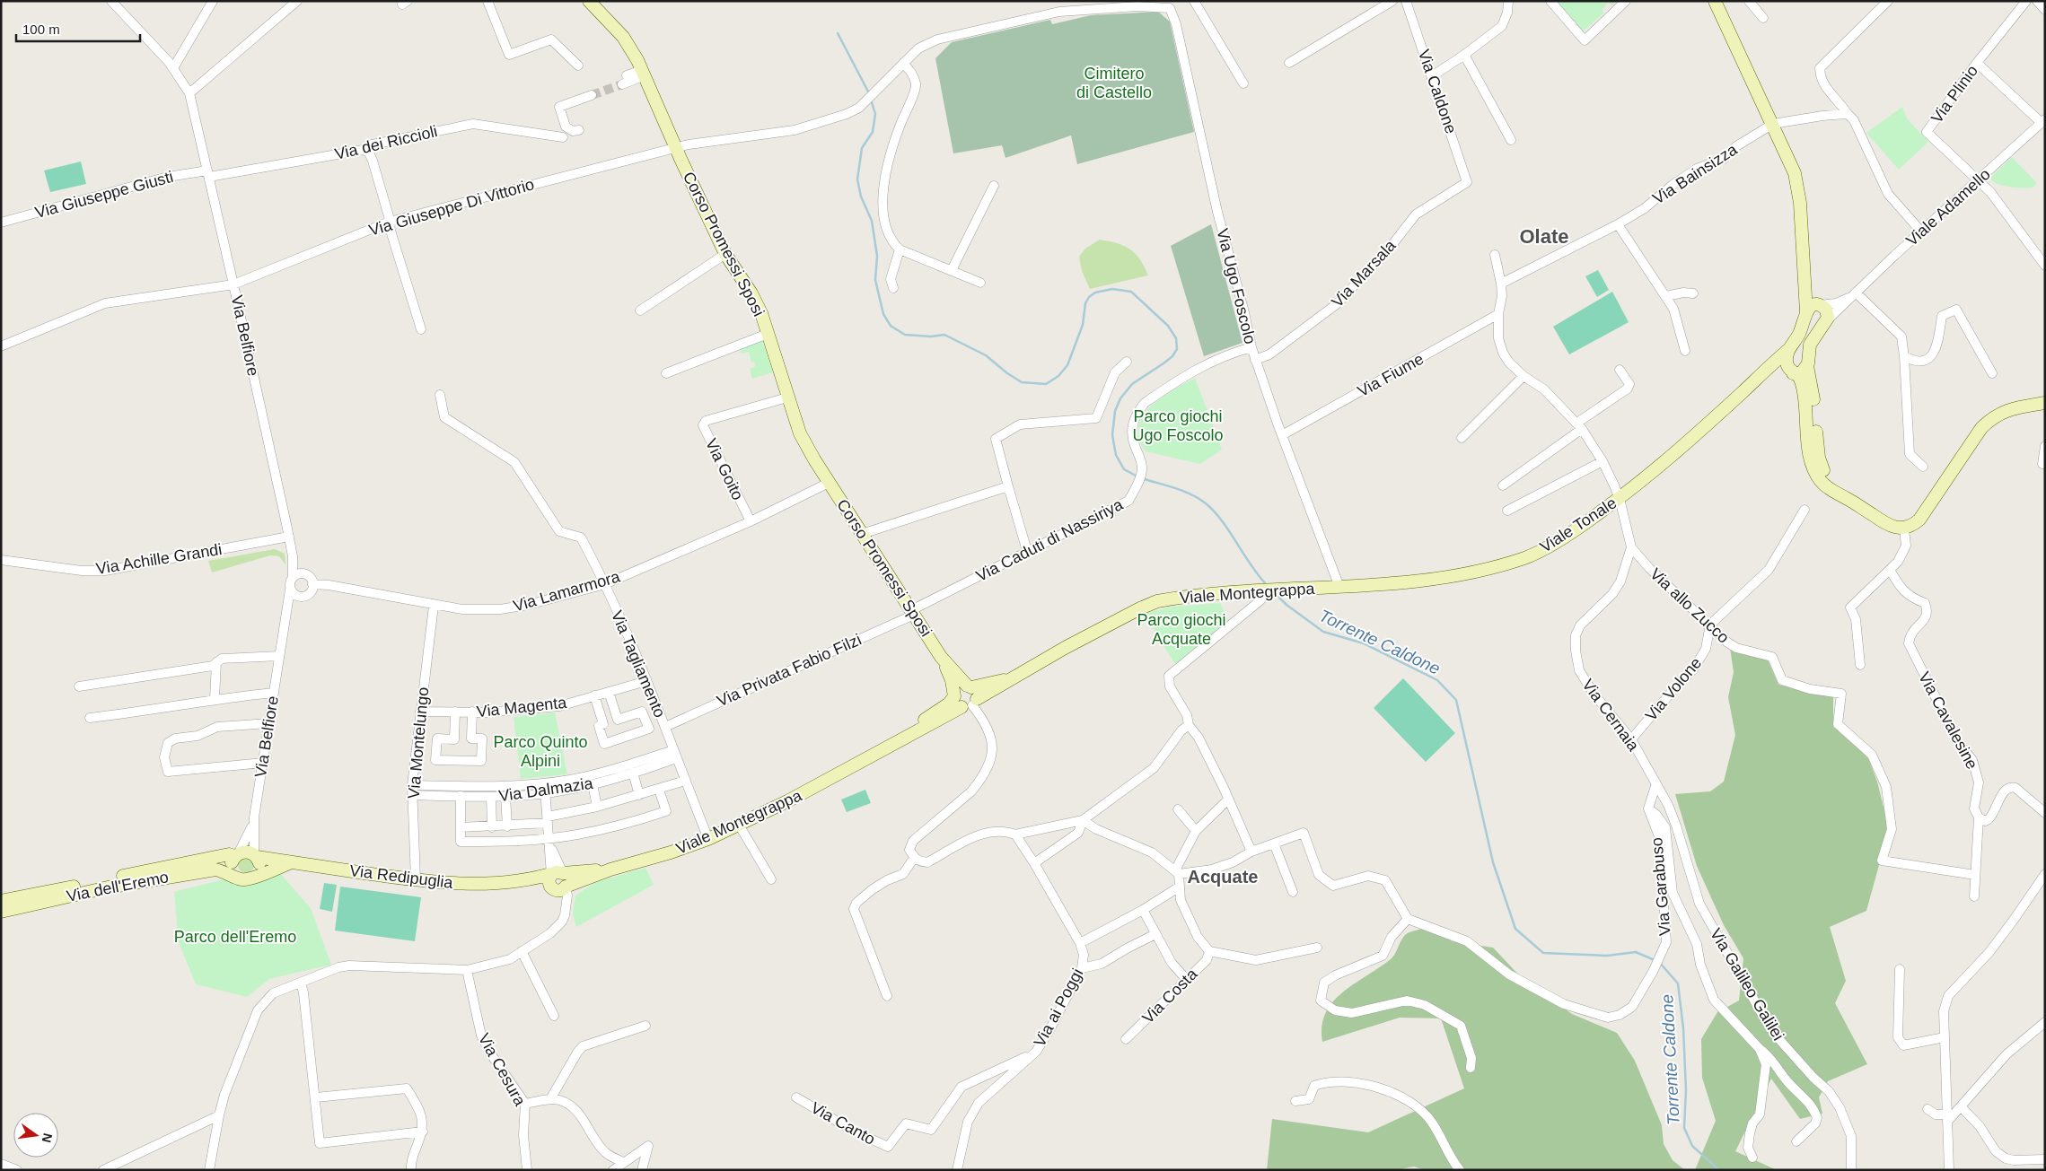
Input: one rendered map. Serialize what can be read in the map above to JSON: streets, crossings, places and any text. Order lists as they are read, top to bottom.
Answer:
{
  "streets": {
    "main road": [
      "Corso Promessi Sposi",
      "Viale Tonale",
      "Viale Montegrappa",
      "Via Redipuglia",
      "Via dell'Eremo"
    ],
    "street": [
      "Via Caldone",
      "Via Plinio",
      "Via dei Riccioli",
      "Via Bainsizza",
      "Via Giuseppe Giusti",
      "Via Giuseppe Di Vittorio",
      "Viale Adamello",
      "Via Marsala",
      "Via Ugo Foscolo",
      "Via Belfiore",
      "Via Fiume",
      "Via Goito",
      "Via Caduti di Nassiriya",
      "Via Achille Grandi",
      "Via Lamarmora",
      "Via allo Zucco",
      "Via Tagliamento",
      "Via Privata Fabio Filzi",
      "Via Volone",
      "Via Magenta",
      "Via Cernaia",
      "Via Cavalesine",
      "Via Montelungo",
      "Via Dalmazia",
      "Via Garabuso",
      "Via Galileo Galilei",
      "Via Costa",
      "Via ai Poggi",
      "Via Cesura",
      "Via Canto"
    ]
  },
  "crossings": [
    ["Via Caldone", "Via Marsala"],
    ["Via Plinio", "Viale Adamello"],
    ["Via dei Riccioli", "Via Giuseppe Giusti"],
    ["Via dei Riccioli", "Via Belfiore"],
    ["Via Giuseppe Giusti", "Via Belfiore"],
    ["Via Giuseppe Di Vittorio", "Corso Promessi Sposi"],
    ["Via Giuseppe Di Vittorio", "Via Ugo Foscolo"],
    ["Via Giuseppe Di Vittorio", "Via Belfiore"],
    ["Corso Promessi Sposi", "Via Goito"],
    ["Corso Promessi Sposi", "Via Caduti di Nassiriya"],
    ["Corso Promessi Sposi", "Via Lamarmora"],
    ["Corso Promessi Sposi", "Viale Montegrappa"],
    ["Corso Promessi Sposi", "Via Privata Fabio Filzi"],
    ["Via Marsala", "Via Ugo Foscolo"],
    ["Via Ugo Foscolo", "Via Fiume"],
    ["Via Ugo Foscolo", "Viale Tonale"],
    ["Via Ugo Foscolo", "Via Caduti di Nassiriya"],
    ["Via Ugo Foscolo", "Viale Montegrappa"],
    ["Via Belfiore", "Via Achille Grandi"],
    ["Via Belfiore", "Via Lamarmora"],
    ["Via Belfiore", "Via Redipuglia"],
    ["Via Belfiore", "Via dell'Eremo"],
    ["Via Goito", "Via Lamarmora"],
    ["Viale Tonale", "Viale Montegrappa"],
    ["Viale Tonale", "Via Cernaia"],
    ["Via Caduti di Nassiriya", "Via Privata Fabio Filzi"],
    ["Via Lamarmora", "Via Tagliamento"],
    ["Via Lamarmora", "Via Montelungo"],
    ["Viale Montegrappa", "Via Tagliamento"],
    ["Viale Montegrappa", "Via Redipuglia"],
    ["Via allo Zucco", "Via Volone"],
    ["Via allo Zucco", "Via Cernaia"],
    ["Via allo Zucco", "Via Cavalesine"],
    ["Via Tagliamento", "Via Privata Fabio Filzi"],
    ["Via Tagliamento", "Via Magenta"],
    ["Via Tagliamento", "Via Dalmazia"],
    ["Via Volone", "Via Cernaia"],
    ["Via Magenta", "Via Montelungo"],
    ["Via Cernaia", "Via Galileo Galilei"],
    ["Via Montelungo", "Via Dalmazia"],
    ["Via Montelungo", "Via Redipuglia"],
    ["Via Redipuglia", "Via dell'Eremo"],
    ["Via ai Poggi", "Via Canto"]
  ],
  "districts": ["Olate", "Acquate"],
  "water": ["Torrente Caldone"],
  "parks": [
    "Cimitero di Castello",
    "Parco giochi Ugo Foscolo",
    "Parco giochi Acquate",
    "Parco Quinto Alpini",
    "Parco dell'Eremo"
  ],
  "scale_bar": "100 m",
  "north": "right"
}
